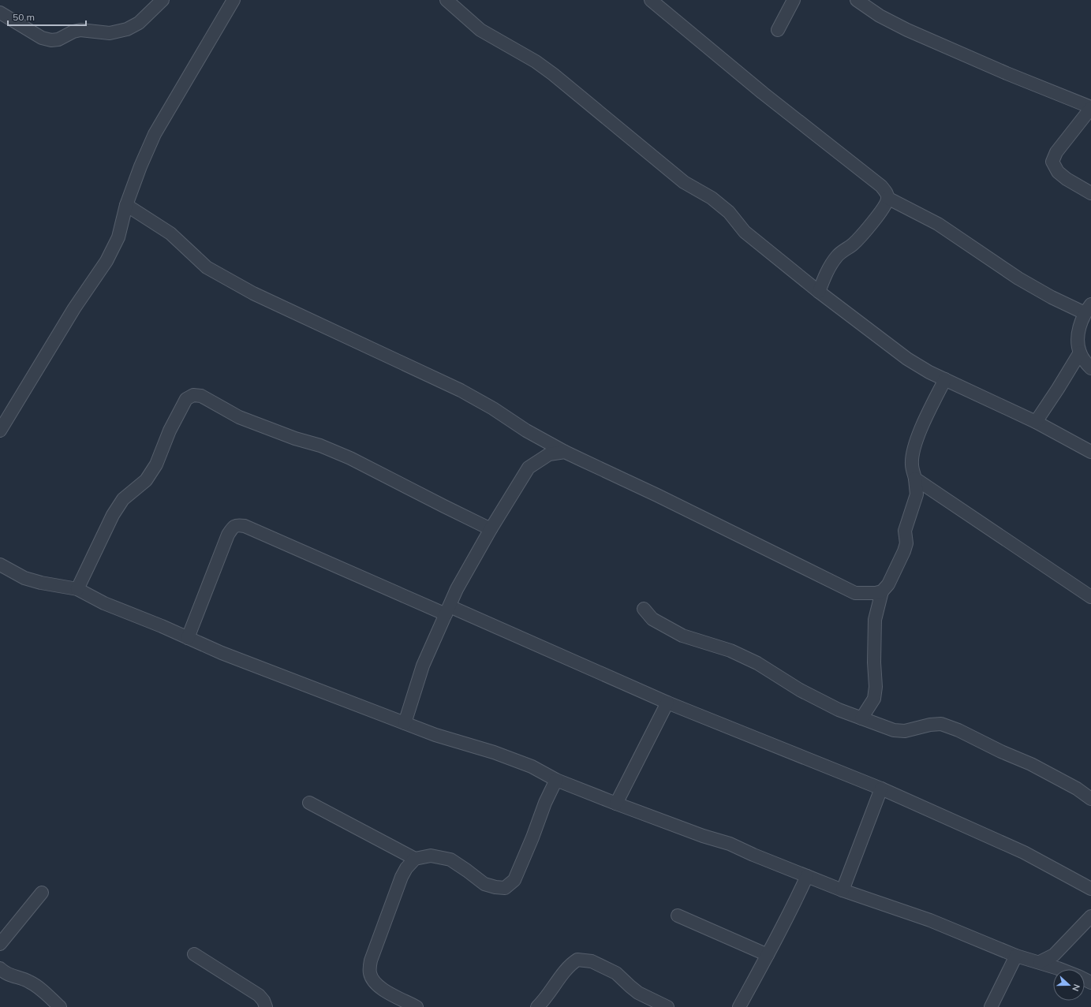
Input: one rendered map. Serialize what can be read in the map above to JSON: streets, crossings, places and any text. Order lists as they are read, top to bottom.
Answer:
{
  "scale_bar": "50 m",
  "north": "right"
}
